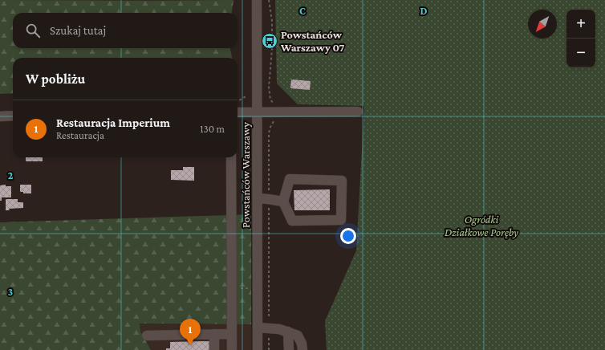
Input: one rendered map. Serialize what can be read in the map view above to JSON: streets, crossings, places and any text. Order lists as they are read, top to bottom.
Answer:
{
  "streets": {
    "street": ["Powstańców Warszawy"]
  },
  "parks": ["Ogródki Działkowe Poręby"],
  "places": {
    "bus stop": ["Powstańców Warszawy 07"]
  },
  "north": "bottom left",
  "page": {
    "map_buttons": ["+", "−"],
    "search": "Szukaj tutaj",
    "heading": "W pobliżu",
    "list": [
      {
        "mark": "1",
        "name": "Restauracja Imperium",
        "note": "Restauracja",
        "value": "130 m"
      }
    ],
    "pins": "1"
  },
  "grid": {
    "columns": ["C", "D"],
    "rows": ["2", "3"]
  }
}
